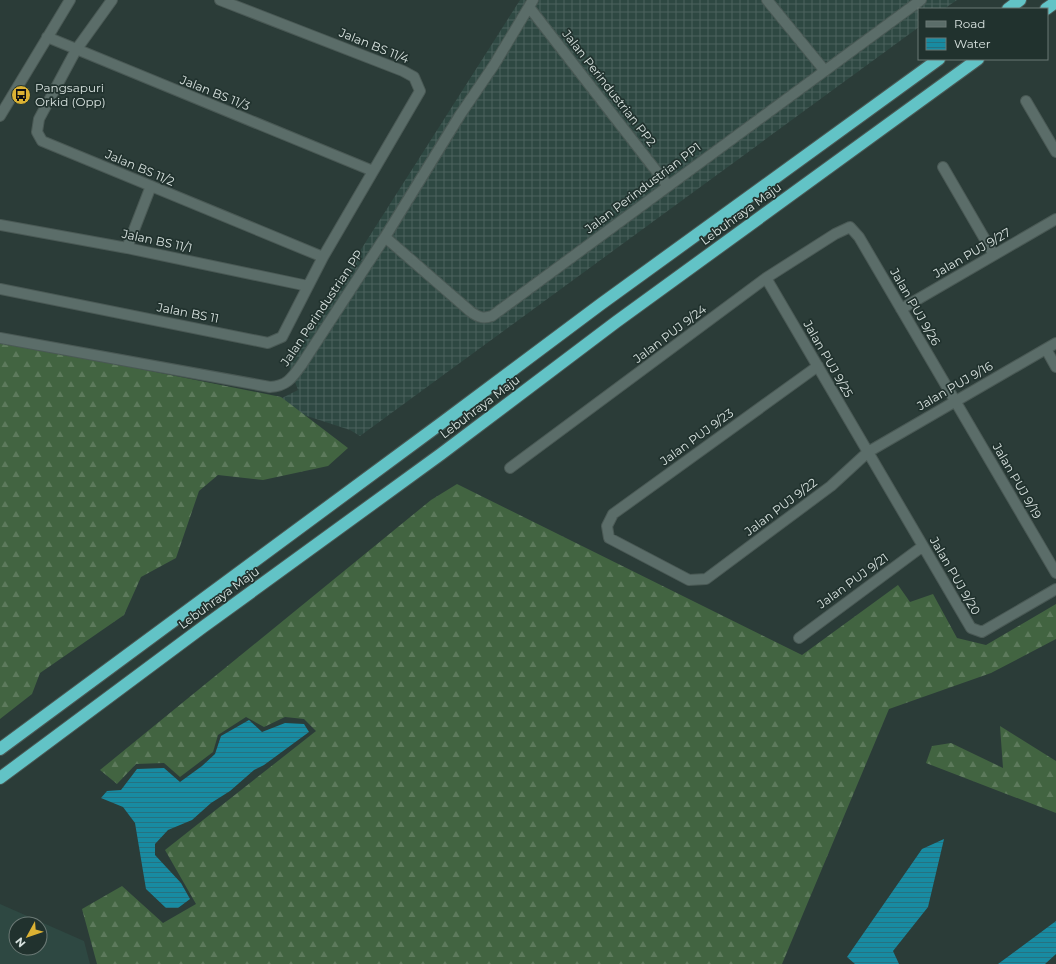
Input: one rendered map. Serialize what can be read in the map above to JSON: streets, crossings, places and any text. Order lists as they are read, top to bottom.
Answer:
{
  "streets": {
    "highway": ["Lebuhraya Maju"],
    "street": [
      "Jalan BS 11/4",
      "Jalan Perindustrian PP2",
      "Jalan BS 11/3",
      "Jalan BS 11/2",
      "Jalan Perindustrian PP1",
      "Jalan BS 11/1",
      "Jalan PUJ 9/27",
      "Jalan PUJ 9/26",
      "Jalan Perindustrian PP",
      "Jalan BS 11",
      "Jalan PUJ 9/24",
      "Jalan PUJ 9/25",
      "Jalan PUJ 9/16",
      "Jalan PUJ 9/23",
      "Jalan PUJ 9/19",
      "Jalan PUJ 9/22",
      "Jalan PUJ 9/20",
      "Jalan PUJ 9/21"
    ]
  },
  "crossings": [
    ["Jalan BS 11/4", "Jalan BS 11/3"],
    ["Jalan BS 11/4", "Jalan BS 11/2"],
    ["Jalan BS 11/4", "Jalan BS 11"],
    ["Jalan Perindustrian PP2", "Jalan Perindustrian PP1"],
    ["Jalan Perindustrian PP2", "Jalan Perindustrian PP"],
    ["Jalan BS 11/3", "Jalan BS 11/2"],
    ["Jalan BS 11/2", "Jalan BS 11"],
    ["Jalan Perindustrian PP1", "Jalan Perindustrian PP"],
    ["Jalan BS 11/1", "Jalan BS 11"],
    ["Jalan PUJ 9/27", "Jalan PUJ 9/26"],
    ["Jalan PUJ 9/26", "Jalan PUJ 9/24"],
    ["Jalan PUJ 9/26", "Jalan PUJ 9/16"],
    ["Jalan PUJ 9/26", "Jalan PUJ 9/19"],
    ["Jalan PUJ 9/24", "Jalan PUJ 9/25"],
    ["Jalan PUJ 9/25", "Jalan PUJ 9/16"],
    ["Jalan PUJ 9/25", "Jalan PUJ 9/23"],
    ["Jalan PUJ 9/25", "Jalan PUJ 9/22"],
    ["Jalan PUJ 9/25", "Jalan PUJ 9/20"],
    ["Jalan PUJ 9/16", "Jalan PUJ 9/19"],
    ["Jalan PUJ 9/16", "Jalan PUJ 9/22"],
    ["Jalan PUJ 9/16", "Jalan PUJ 9/20"],
    ["Jalan PUJ 9/23", "Jalan PUJ 9/22"],
    ["Jalan PUJ 9/22", "Jalan PUJ 9/20"],
    ["Jalan PUJ 9/20", "Jalan PUJ 9/21"]
  ],
  "places": {
    "bus stop": ["Pangsapuri Orkid (Opp)"]
  },
  "legend": ["Road", "Water"],
  "north": "bottom left"
}
